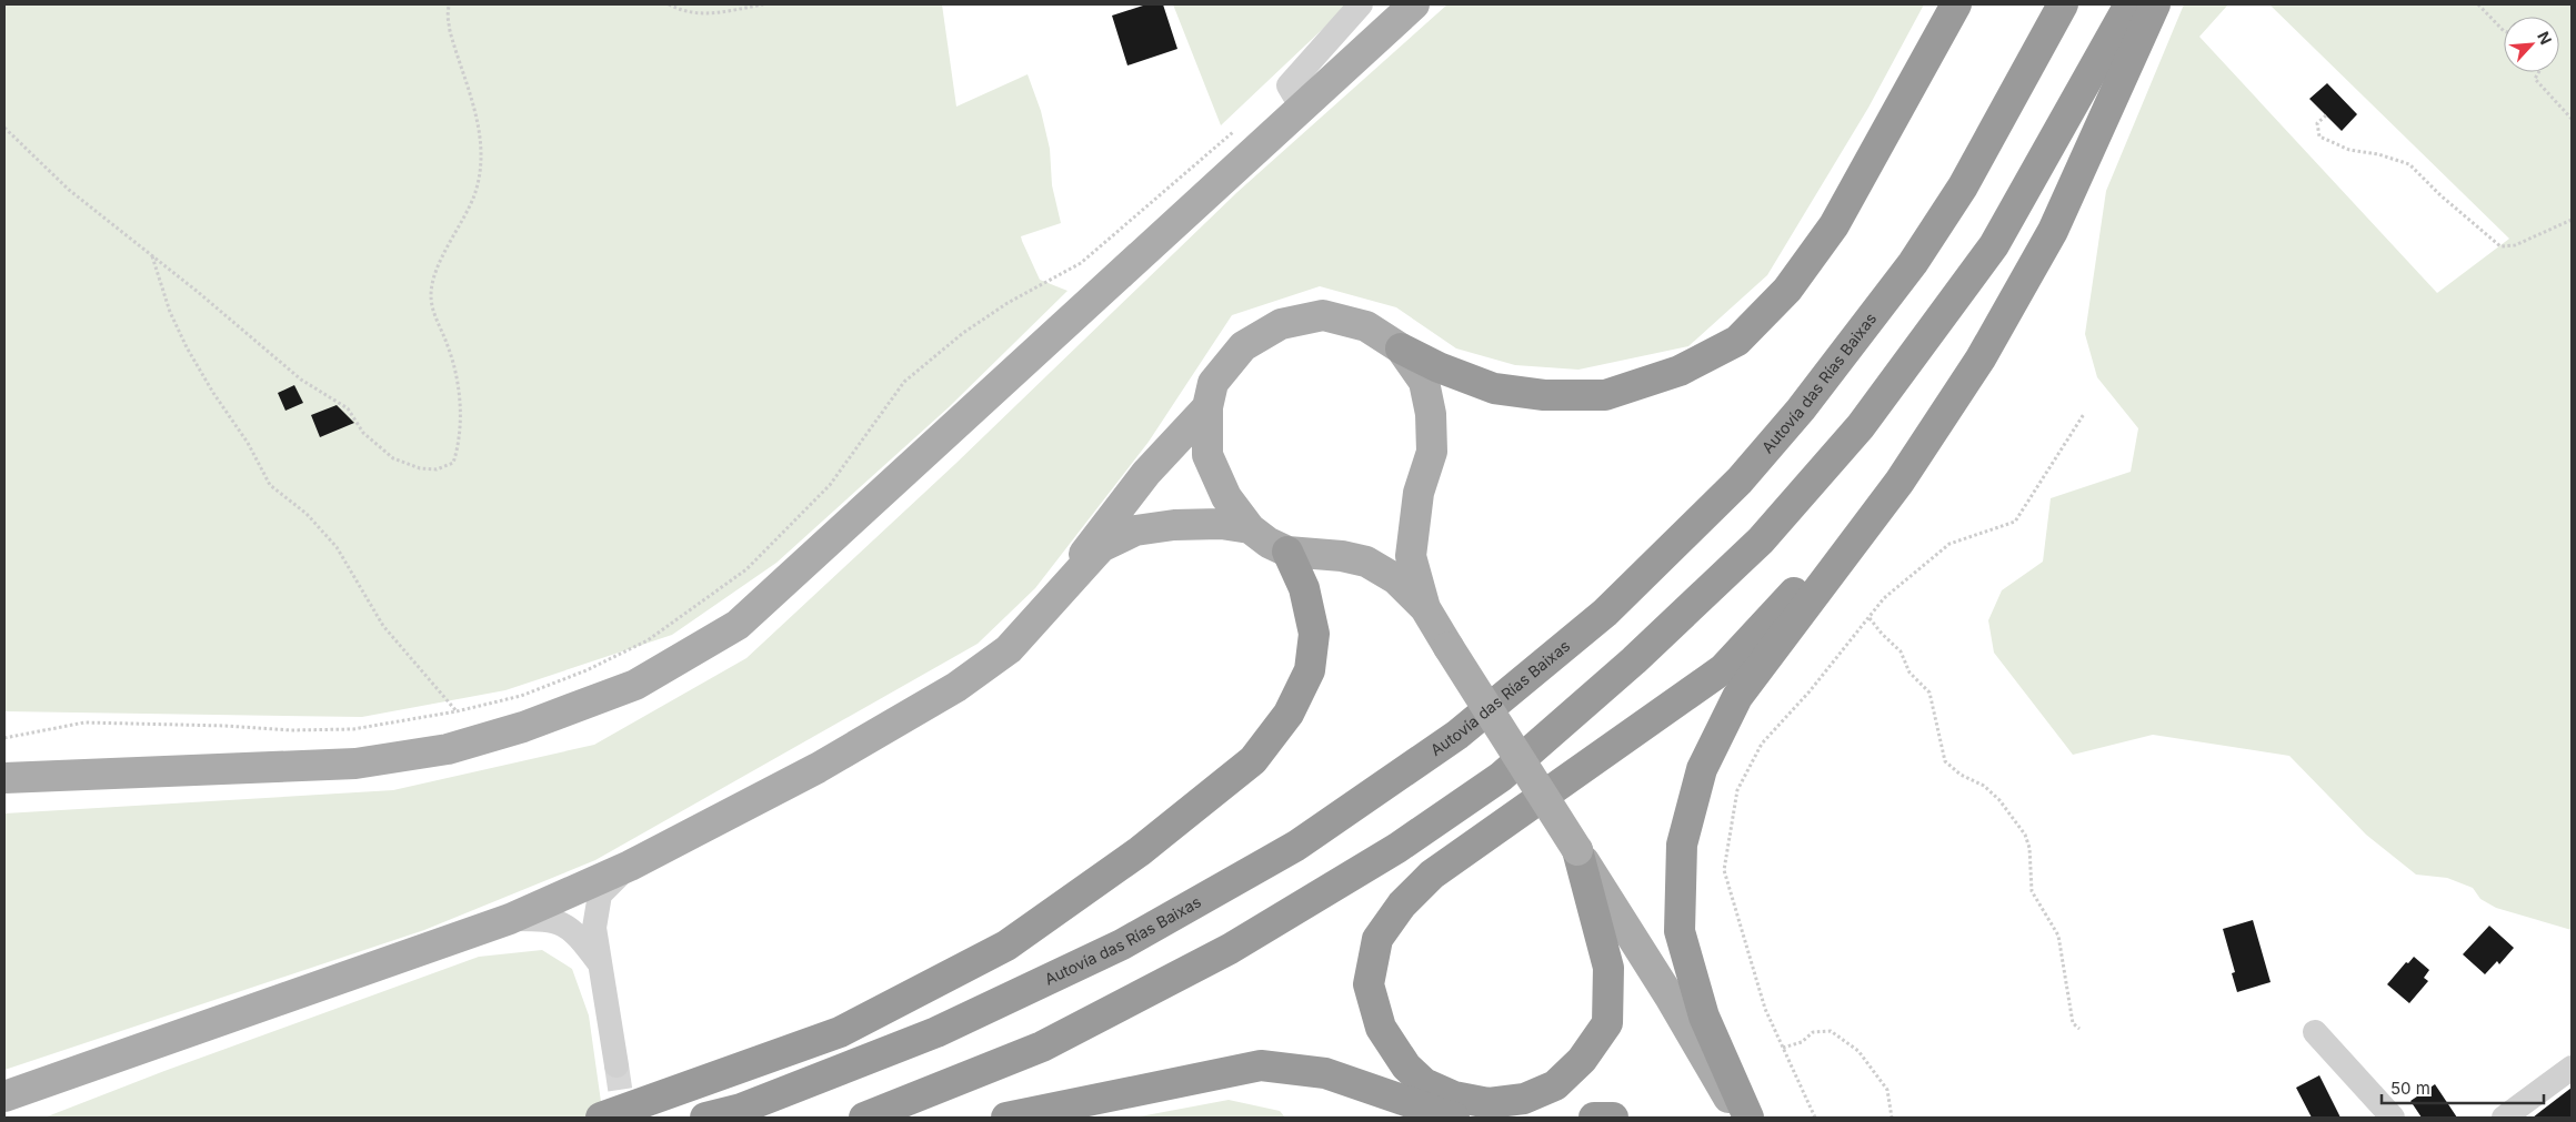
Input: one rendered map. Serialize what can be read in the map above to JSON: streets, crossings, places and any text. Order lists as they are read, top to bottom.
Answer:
{
  "streets": {
    "highway": ["Autovía das Rías Baixas"]
  },
  "scale_bar": "50 m",
  "north": "top right"
}
